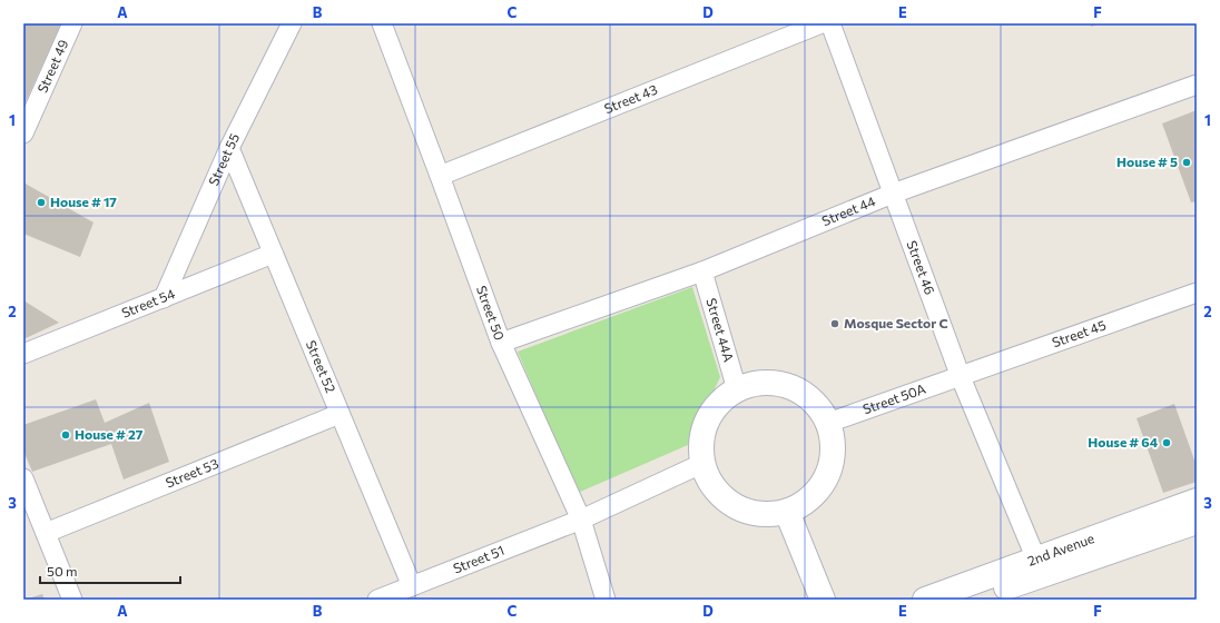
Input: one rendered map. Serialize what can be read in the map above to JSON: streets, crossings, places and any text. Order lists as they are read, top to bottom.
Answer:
{
  "streets": {
    "street": [
      "Street 49",
      "Street 43",
      "Street 55",
      "Street 44",
      "Street 46",
      "Street 54",
      "Street 50",
      "Street 44A",
      "Street 45",
      "Street 52",
      "Street 50A",
      "Street 53",
      "2nd Avenue",
      "Street 51"
    ]
  },
  "crossings": [
    ["Street 43", "Street 50"],
    ["Street 55", "Street 54"],
    ["Street 55", "Street 52"],
    ["Street 44", "Street 46"],
    ["Street 44", "Street 50"],
    ["Street 44", "Street 44A"],
    ["Street 46", "Street 45"],
    ["Street 46", "Street 50A"],
    ["Street 46", "2nd Avenue"],
    ["Street 54", "Street 52"],
    ["Street 50", "Street 51"],
    ["Street 44A", "Street 50A"],
    ["Street 45", "Street 50A"],
    ["Street 52", "Street 53"],
    ["Street 52", "Street 51"]
  ],
  "places": [
    "House # 5",
    "House # 17",
    "Mosque Sector C",
    "House # 27",
    "House # 64"
  ],
  "scale_bar": "50 m",
  "grid": {
    "columns": [
      "A",
      "B",
      "C",
      "D",
      "E",
      "F"
    ],
    "rows": ["1", "2", "3"]
  }
}
